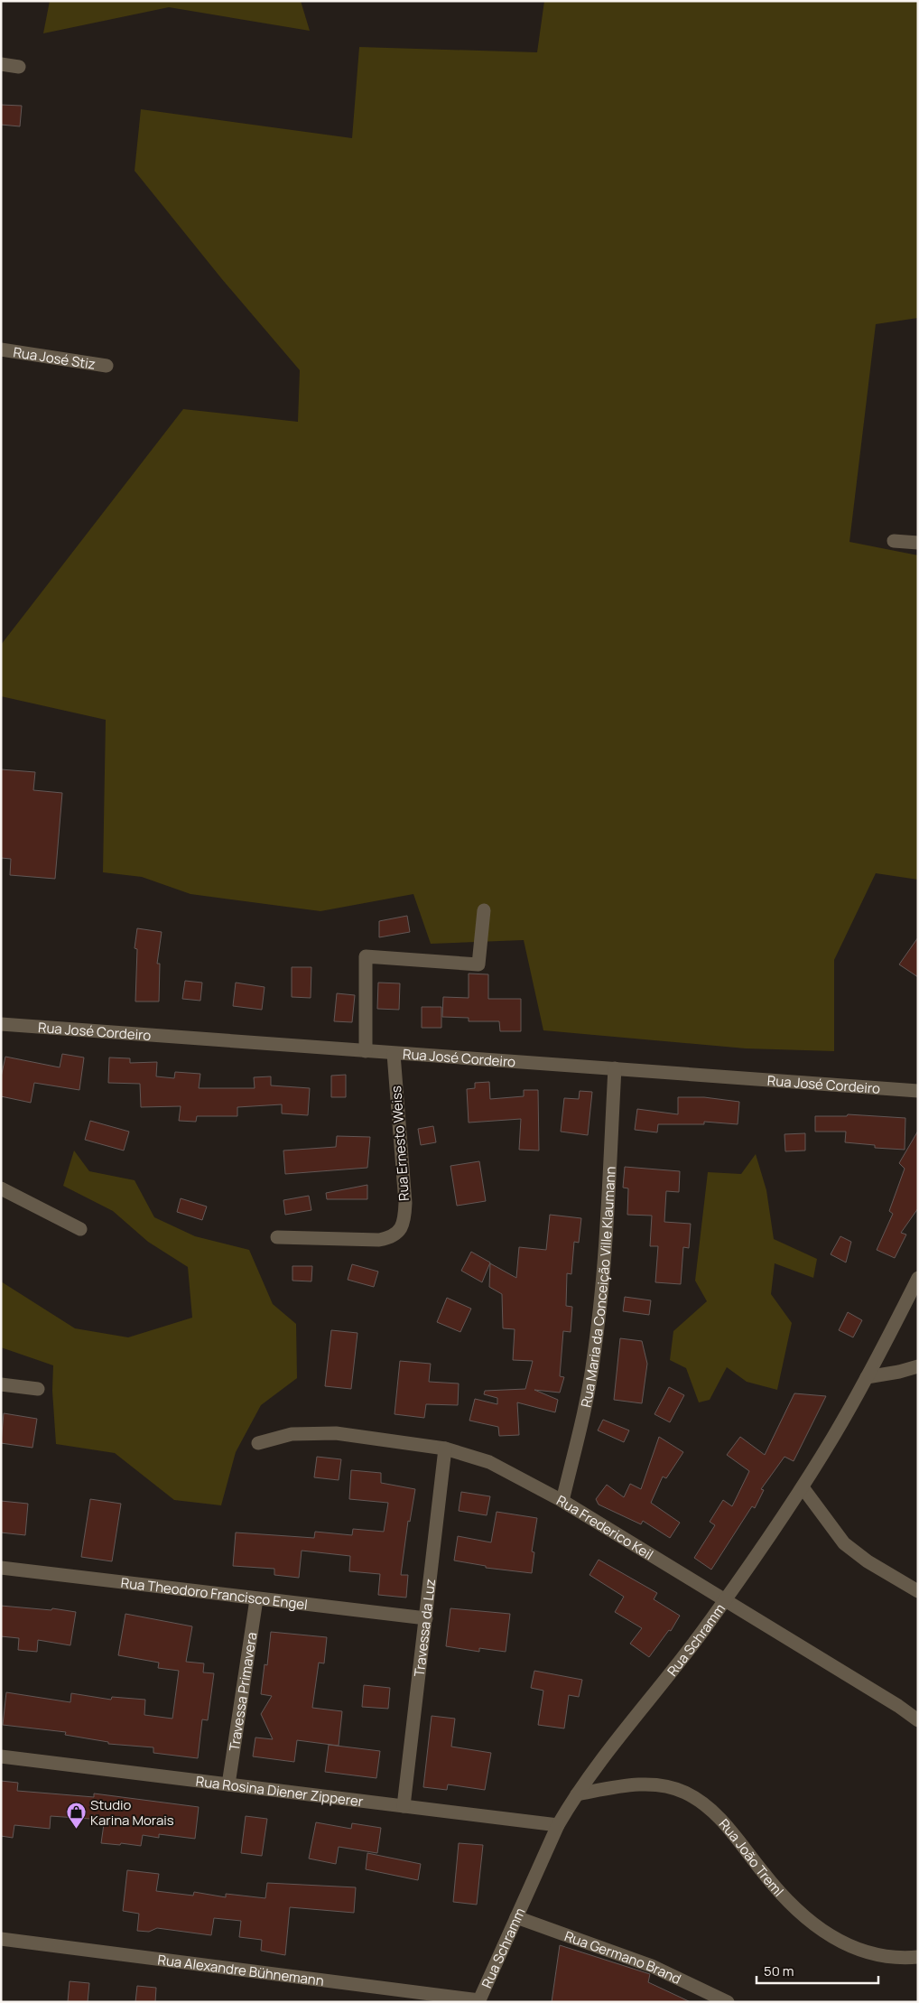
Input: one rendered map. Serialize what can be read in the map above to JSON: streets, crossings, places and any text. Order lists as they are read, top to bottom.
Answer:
{
  "streets": {
    "street": [
      "Rua José Stiz",
      "Rua José Cordeiro",
      "Rua Ernesto Weiss",
      "Rua Maria da Conceição Ville Klaumann",
      "Rua Frederico Keil",
      "Rua Theodoro Francisco Engel",
      "Travessa da Luz",
      "Rua Schramm",
      "Travessa Primavera",
      "Rua Rosina Diener Zipperer",
      "Rua João Treml",
      "Rua Germano Brand",
      "Rua Alexandre Bühnemann"
    ]
  },
  "crossings": [
    ["Rua José Cordeiro", "Rua Ernesto Weiss"],
    ["Rua José Cordeiro", "Rua Maria da Conceição Ville Klaumann"],
    ["Rua Maria da Conceição Ville Klaumann", "Rua Frederico Keil"],
    ["Rua Frederico Keil", "Travessa da Luz"],
    ["Rua Frederico Keil", "Rua Schramm"],
    ["Rua Theodoro Francisco Engel", "Travessa da Luz"],
    ["Rua Theodoro Francisco Engel", "Travessa Primavera"],
    ["Travessa da Luz", "Rua Rosina Diener Zipperer"],
    ["Rua Schramm", "Rua Rosina Diener Zipperer"],
    ["Rua Schramm", "Rua João Treml"],
    ["Rua Schramm", "Rua Germano Brand"],
    ["Rua Schramm", "Rua Alexandre Bühnemann"],
    ["Travessa Primavera", "Rua Rosina Diener Zipperer"]
  ],
  "places": {
    "shop": ["Studio Karina Morais"]
  },
  "scale_bar": "50 m"
}
